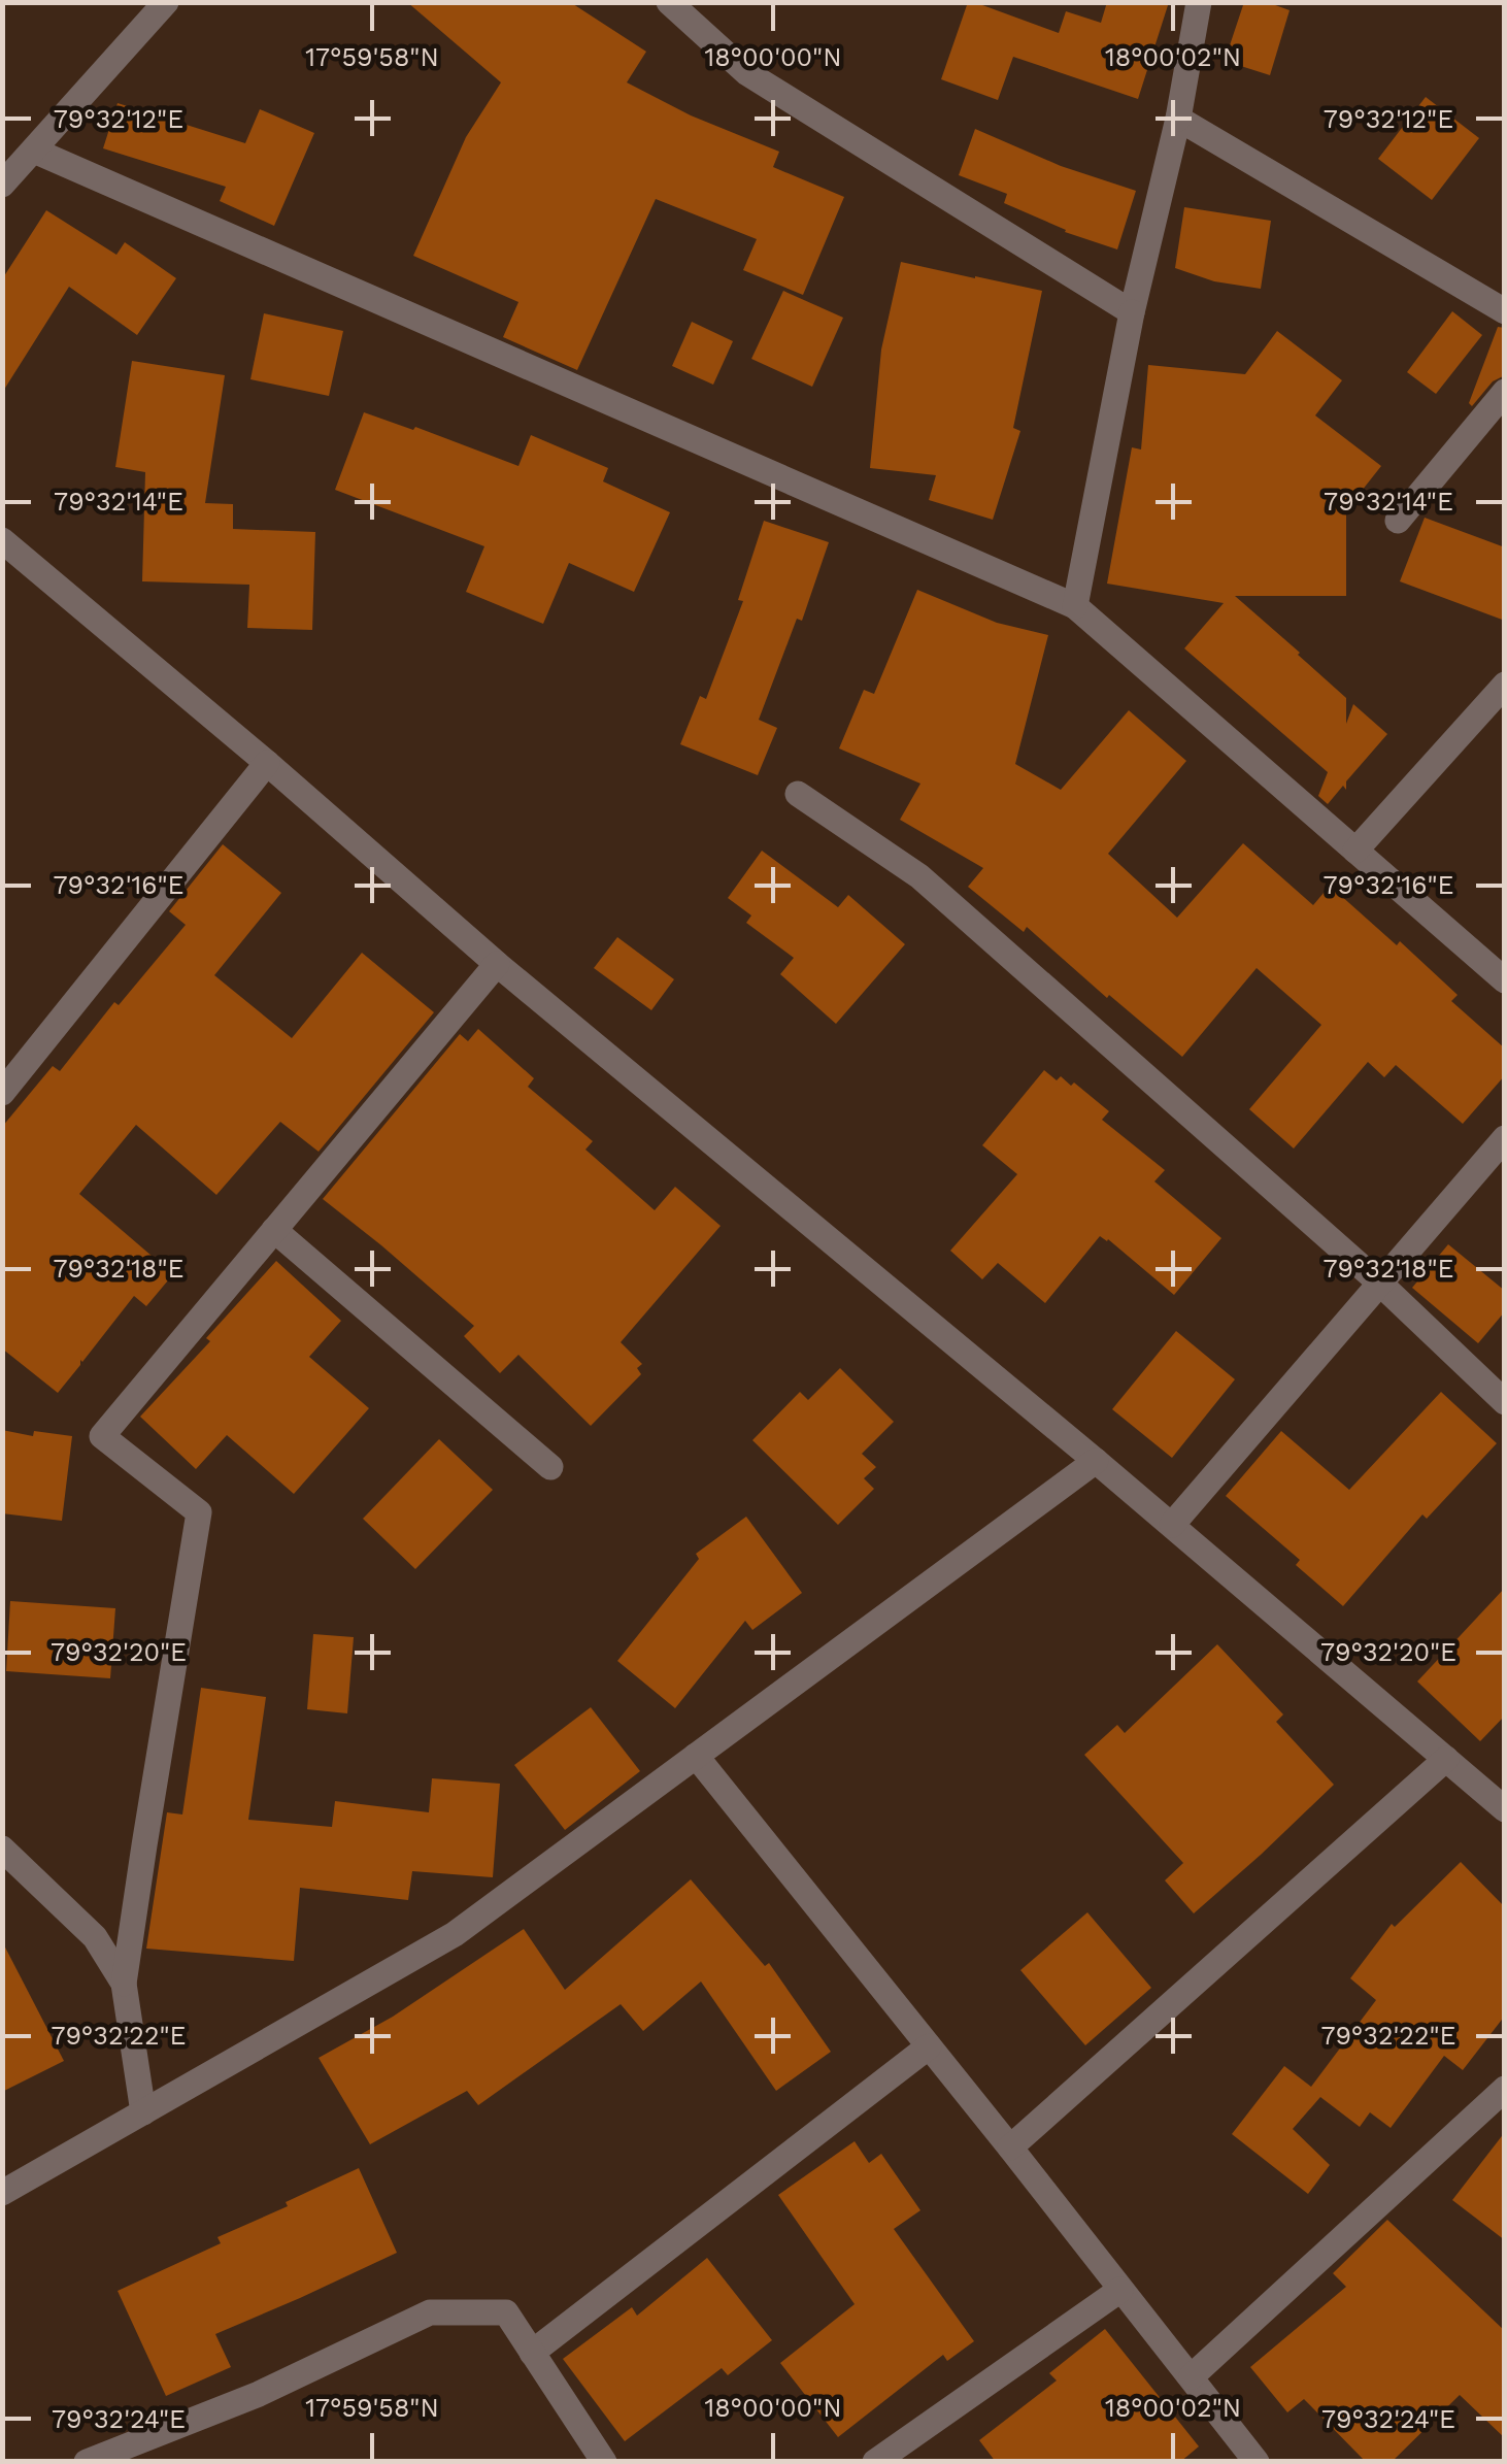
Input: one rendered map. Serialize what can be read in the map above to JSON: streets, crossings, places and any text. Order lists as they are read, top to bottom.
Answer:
{
  "coordinates": [
    "17°59'58\"N",
    "18°00'00\"N",
    "18°00'02\"N",
    "79°32'12\"E",
    "79°32'14\"E",
    "79°32'16\"E",
    "79°32'18\"E",
    "79°32'20\"E",
    "79°32'22\"E",
    "79°32'24\"E"
  ]
}
